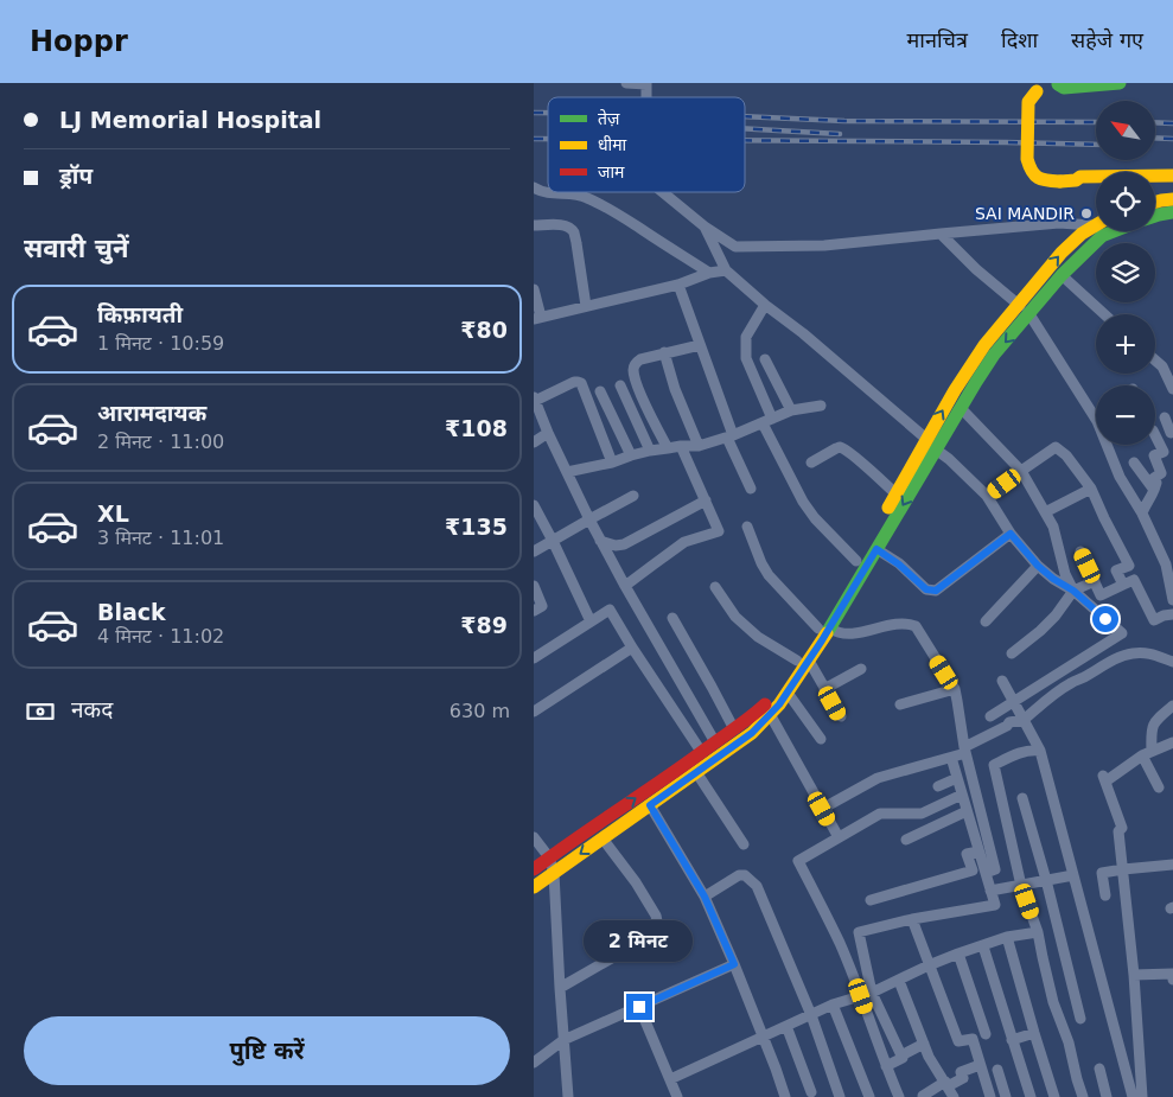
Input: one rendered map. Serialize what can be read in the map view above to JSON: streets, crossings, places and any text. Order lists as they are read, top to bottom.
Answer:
{
  "places": ["SAI MANDIR"],
  "legend": ["तेज़", "धीमा", "जाम"],
  "north": "top left",
  "page": {
    "header": "Hoppr",
    "nav": ["मानचित्र", "दिशा", "सहेजे गए"],
    "banner": ["LJ Memorial Hospital", "ड्रॉप"],
    "map_buttons": ["+", "−"],
    "heading": "सवारी चुनें",
    "list": [
      {
        "name": "किफ़ायती",
        "note": "1 मिनट · 10:59",
        "value": "₹80"
      },
      {
        "name": "आरामदायक",
        "note": "2 मिनट · 11:00",
        "value": "₹108"
      },
      {
        "name": "XL",
        "note": "3 मिनट · 11:01",
        "value": "₹135"
      },
      {
        "name": "Black",
        "note": "4 मिनट · 11:02",
        "value": "₹89"
      }
    ],
    "pay": ["नकद", "630 m"],
    "bubble": "2 मिनट",
    "buttons": "पुष्टि करें"
  }
}
